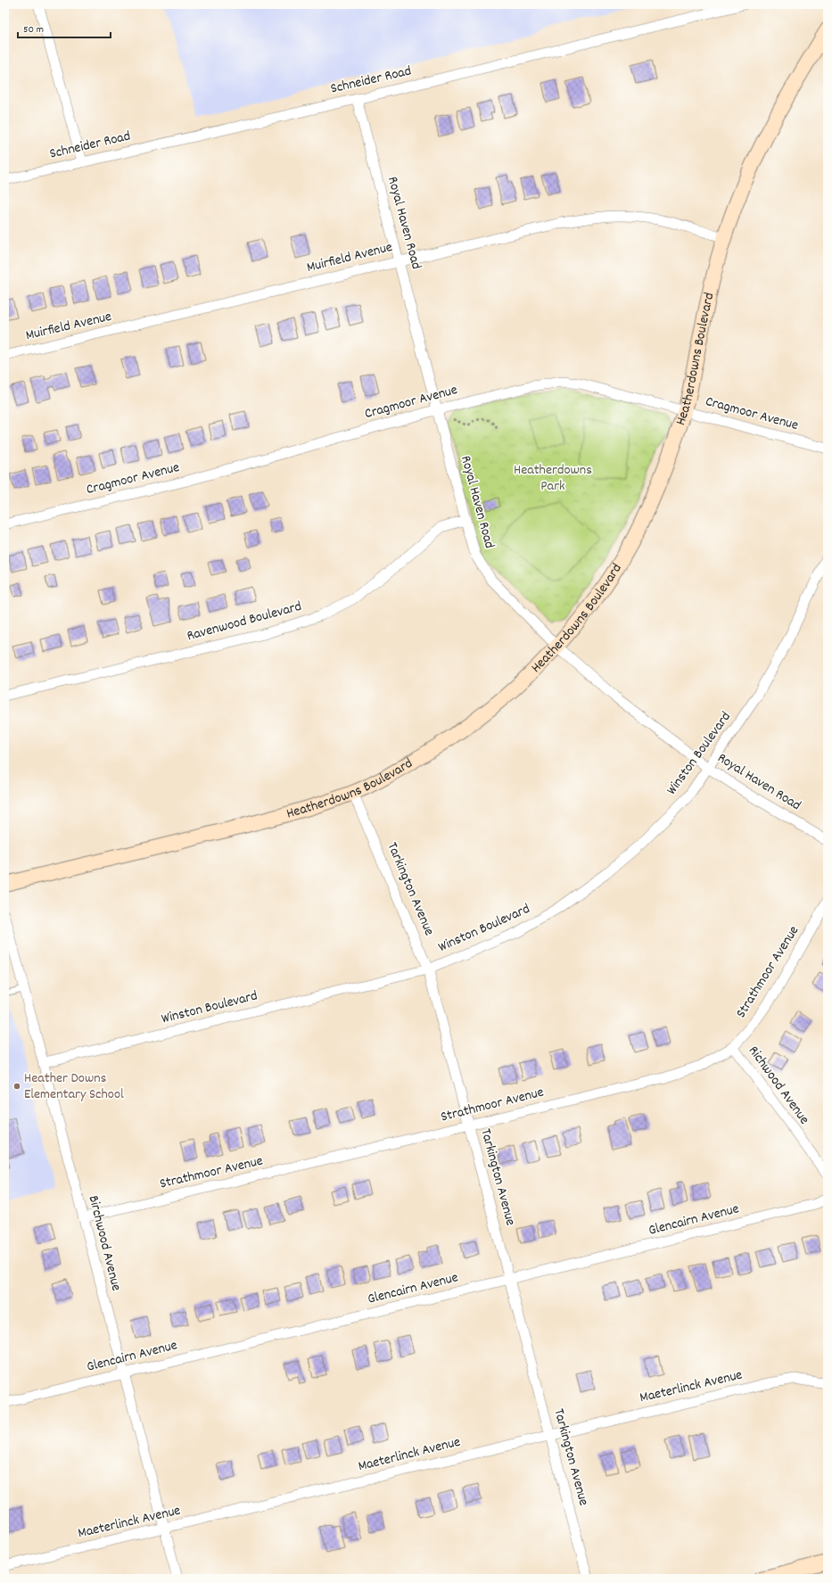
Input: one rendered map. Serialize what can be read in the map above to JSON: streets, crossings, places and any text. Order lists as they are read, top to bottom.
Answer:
{
  "streets": {
    "street": [
      "Schneider Road",
      "Royal Haven Road",
      "Muirfield Avenue",
      "Heatherdowns Boulevard",
      "Cragmoor Avenue",
      "Ravenwood Boulevard",
      "Winston Boulevard",
      "Tarkington Avenue",
      "Strathmoor Avenue",
      "Richwood Avenue",
      "Glencairn Avenue",
      "Birchwood Avenue",
      "Maeterlinck Avenue"
    ]
  },
  "crossings": [
    ["Schneider Road", "Royal Haven Road"],
    ["Royal Haven Road", "Muirfield Avenue"],
    ["Royal Haven Road", "Heatherdowns Boulevard"],
    ["Royal Haven Road", "Cragmoor Avenue"],
    ["Royal Haven Road", "Ravenwood Boulevard"],
    ["Royal Haven Road", "Winston Boulevard"],
    ["Muirfield Avenue", "Heatherdowns Boulevard"],
    ["Heatherdowns Boulevard", "Cragmoor Avenue"],
    ["Heatherdowns Boulevard", "Tarkington Avenue"],
    ["Winston Boulevard", "Tarkington Avenue"],
    ["Winston Boulevard", "Birchwood Avenue"],
    ["Tarkington Avenue", "Strathmoor Avenue"],
    ["Tarkington Avenue", "Glencairn Avenue"],
    ["Tarkington Avenue", "Maeterlinck Avenue"],
    ["Strathmoor Avenue", "Richwood Avenue"],
    ["Strathmoor Avenue", "Birchwood Avenue"],
    ["Glencairn Avenue", "Birchwood Avenue"],
    ["Birchwood Avenue", "Maeterlinck Avenue"]
  ],
  "parks": ["Heatherdowns Park"],
  "places": ["Heather Downs Elementary School"],
  "scale_bar": "50 m"
}
